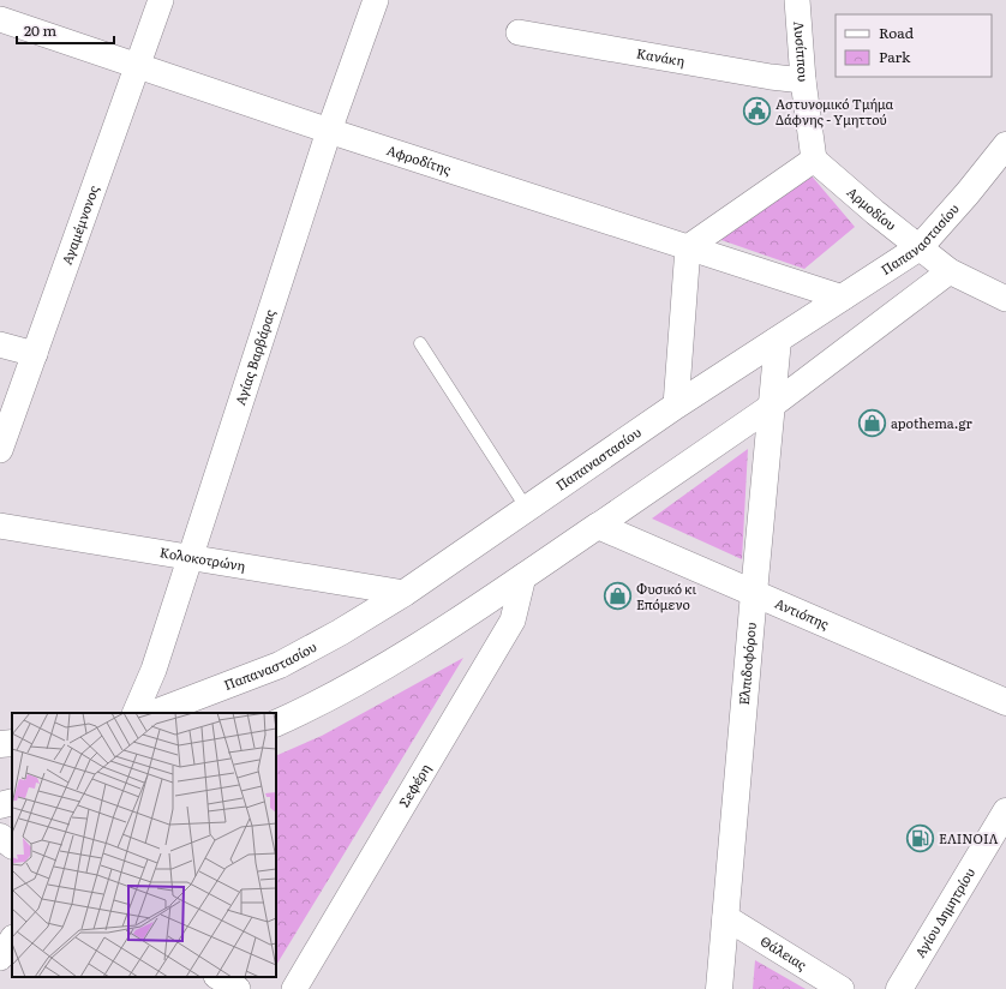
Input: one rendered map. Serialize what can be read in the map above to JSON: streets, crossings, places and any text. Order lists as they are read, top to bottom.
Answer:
{
  "streets": {
    "street": [
      "Λυσίππου",
      "Κανάκη",
      "Αφροδίτης",
      "Αρμοδίου",
      "Αγαμέμνονος",
      "Παπαναστασίου",
      "Αγίας Βαρβάρας",
      "Κολοκοτρώνη",
      "Αντιόπης",
      "Ελπιδοφόρου",
      "Σεφέρη",
      "Αγίου Δημητρίου",
      "Θάλειας"
    ]
  },
  "crossings": [
    ["Λυσίππου", "Κανάκη"],
    ["Λυσίππου", "Αρμοδίου"],
    ["Αφροδίτης", "Αγαμέμνονος"],
    ["Αφροδίτης", "Παπαναστασίου"],
    ["Αφροδίτης", "Αγίας Βαρβάρας"],
    ["Αρμοδίου", "Παπαναστασίου"],
    ["Παπαναστασίου", "Κολοκοτρώνη"],
    ["Παπαναστασίου", "Ελπιδοφόρου"],
    ["Αγίας Βαρβάρας", "Κολοκοτρώνη"],
    ["Αντιόπης", "Ελπιδοφόρου"],
    ["Ελπιδοφόρου", "Θάλειας"]
  ],
  "places": {
    "public building": ["Αστυνομικό Τμήμα Δάφνης - Υμηττού"],
    "shop": ["apothema.gr", "Φυσικό κι Επόμενο"],
    "fuel station": ["ΕΛΙΝΟΙΛ"]
  },
  "legend": ["Road", "Park"],
  "scale_bar": "20 m"
}
